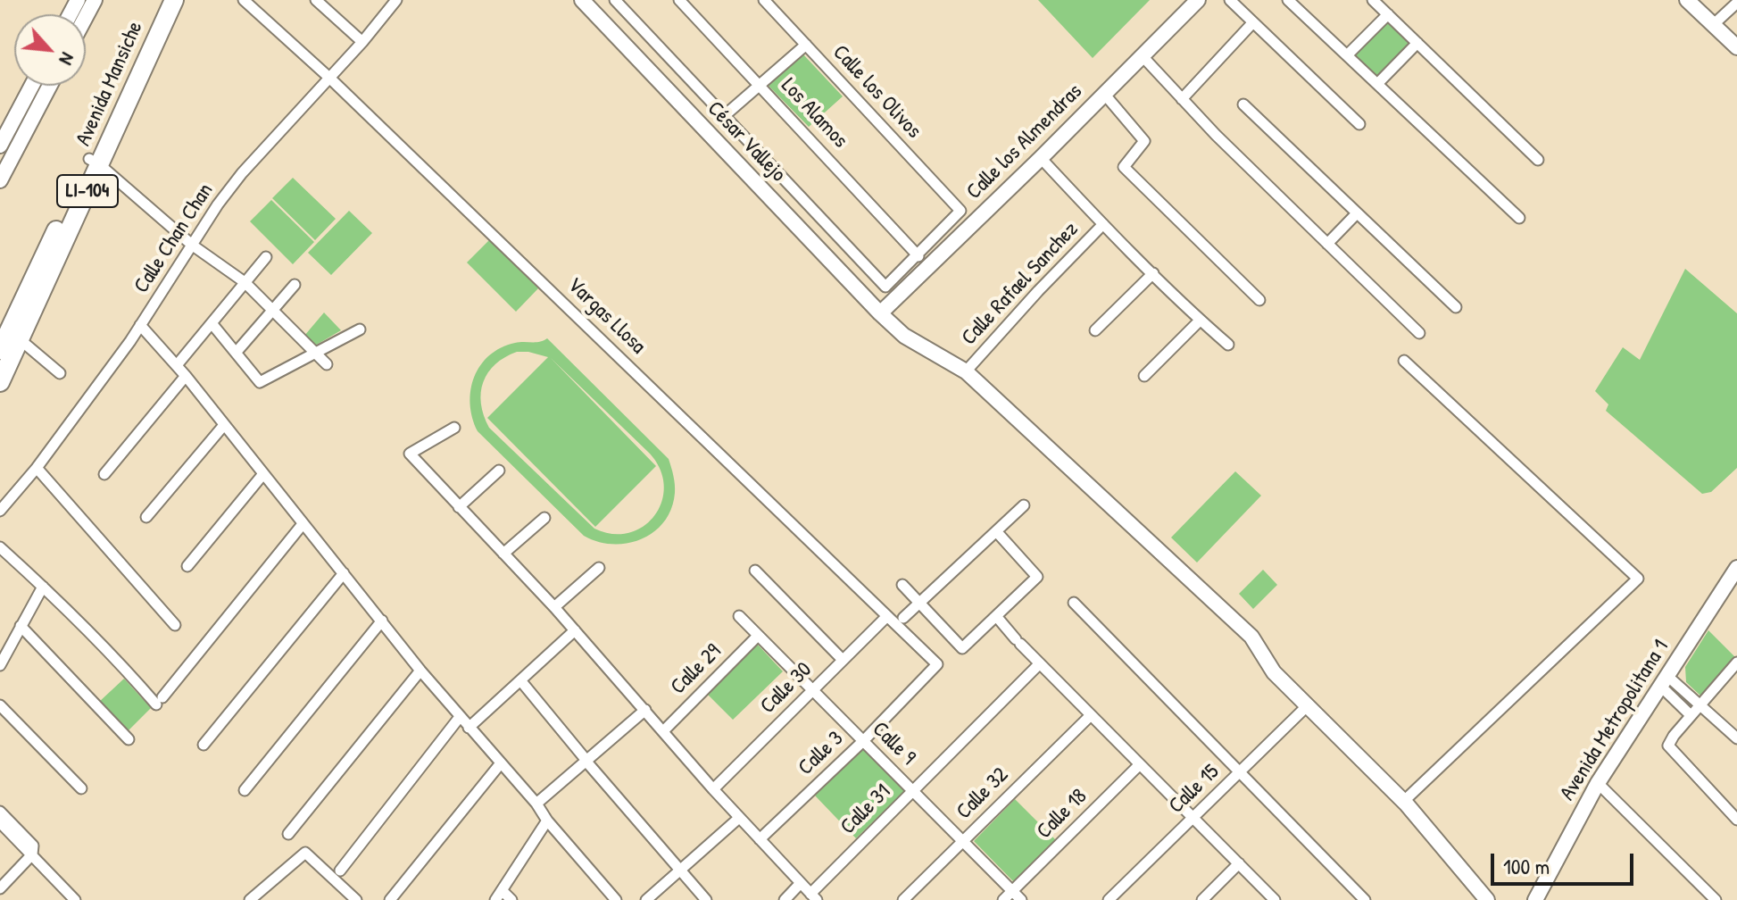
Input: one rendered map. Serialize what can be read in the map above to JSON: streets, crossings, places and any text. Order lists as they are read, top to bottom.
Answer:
{
  "streets": {
    "highway": ["Avenida Mansiche", "LI-104"],
    "street": [
      "Calle los Olivos",
      "Los Alamos",
      "César Vallejo",
      "Calle los Almendras",
      "Calle Chan Chan",
      "Calle Rafael Sanchez",
      "Vargas Llosa",
      "Calle 29",
      "Calle 30",
      "Avenida Metropolitana 1",
      "Calle 9",
      "Calle 3",
      "Calle 15",
      "Calle 32",
      "Calle 31",
      "Calle 18"
    ]
  },
  "crossings": [
    ["Calle los Olivos", "Los Alamos"],
    ["César Vallejo", "Calle los Almendras"],
    ["César Vallejo", "Calle Rafael Sanchez"],
    ["César Vallejo", "Calle 15"],
    ["Calle Chan Chan", "Vargas Llosa"],
    ["Vargas Llosa", "Calle 30"],
    ["Vargas Llosa", "Calle 3"],
    ["Calle 29", "Calle 9"],
    ["Calle 30", "Calle 9"],
    ["Calle 9", "Calle 3"],
    ["Calle 9", "Calle 32"],
    ["Calle 9", "Calle 31"],
    ["Calle 9", "Calle 18"]
  ],
  "scale_bar": "100 m",
  "north": "bottom right"
}
